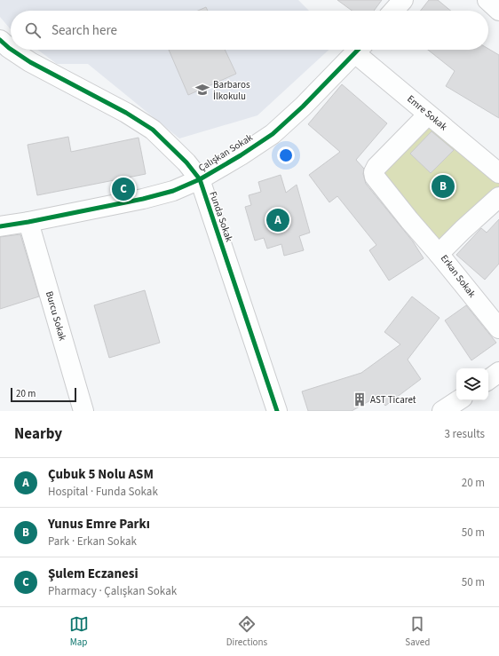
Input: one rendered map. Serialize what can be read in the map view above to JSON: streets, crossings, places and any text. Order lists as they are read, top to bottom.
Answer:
{
  "streets": {
    "street": [
      "Emre Sokak",
      "Çalışkan Sokak",
      "Funda Sokak",
      "Erkan Sokak",
      "Burcu Sokak"
    ]
  },
  "crossings": [
    ["Çalışkan Sokak", "Funda Sokak"],
    ["Çalışkan Sokak", "Burcu Sokak"]
  ],
  "places": {
    "school or university": ["Barbaros İlkokulu"],
    "building": ["AST Ticaret"]
  },
  "scale_bar": "20 m",
  "page": {
    "search": "Search here",
    "pins": ["B", "C", "A"],
    "scale": "20 m",
    "heading": ["Nearby", "3 results"],
    "list": [
      {
        "mark": "A",
        "name": "Çubuk 5 Nolu ASM",
        "note": "Hospital · Funda Sokak",
        "value": "20 m"
      },
      {
        "mark": "B",
        "name": "Yunus Emre Parkı",
        "note": "Park · Erkan Sokak",
        "value": "50 m"
      },
      {
        "mark": "C",
        "name": "Şulem Eczanesi",
        "note": "Pharmacy · Çalışkan Sokak",
        "value": "50 m"
      }
    ],
    "nav": ["Map", "Directions", "Saved"]
  }
}
